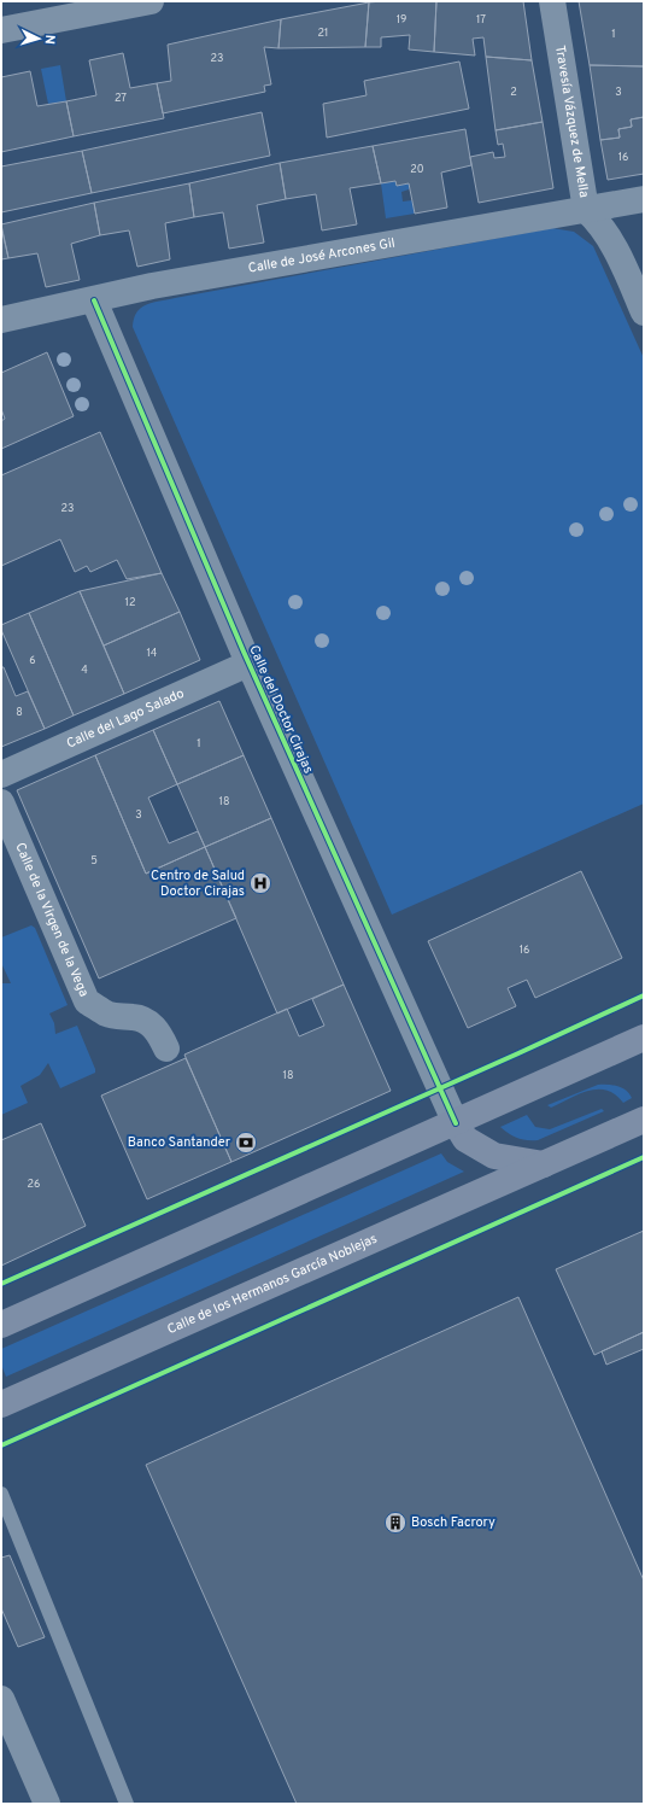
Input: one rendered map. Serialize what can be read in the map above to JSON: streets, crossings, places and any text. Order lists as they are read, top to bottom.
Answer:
{
  "streets": {
    "main road": ["Calle de los Hermanos García Noblejas"],
    "street": [
      "Travesía Vázquez de Mella",
      "Calle de José Arcones Gil",
      "Calle del Doctor Cirajas",
      "Calle del Lago Salado",
      "Calle de la Virgen de la Vega"
    ]
  },
  "crossings": [
    ["Travesía Vázquez de Mella", "Calle de José Arcones Gil"],
    ["Calle de José Arcones Gil", "Calle del Doctor Cirajas"],
    ["Calle del Doctor Cirajas", "Calle del Lago Salado"]
  ],
  "places": {
    "hospital": ["Centro de Salud Doctor Cirajas"],
    "bank": ["Banco Santander"],
    "building": ["Bosch Facrory"]
  },
  "house_numbers": [
    "19",
    "17",
    "21",
    "1",
    "23",
    "2",
    "3",
    "27",
    "16",
    "20",
    "23",
    "12",
    "14",
    "6",
    "4",
    "8",
    "1",
    "18",
    "3",
    "5",
    "16",
    "18",
    "26"
  ],
  "north": "right"
}
